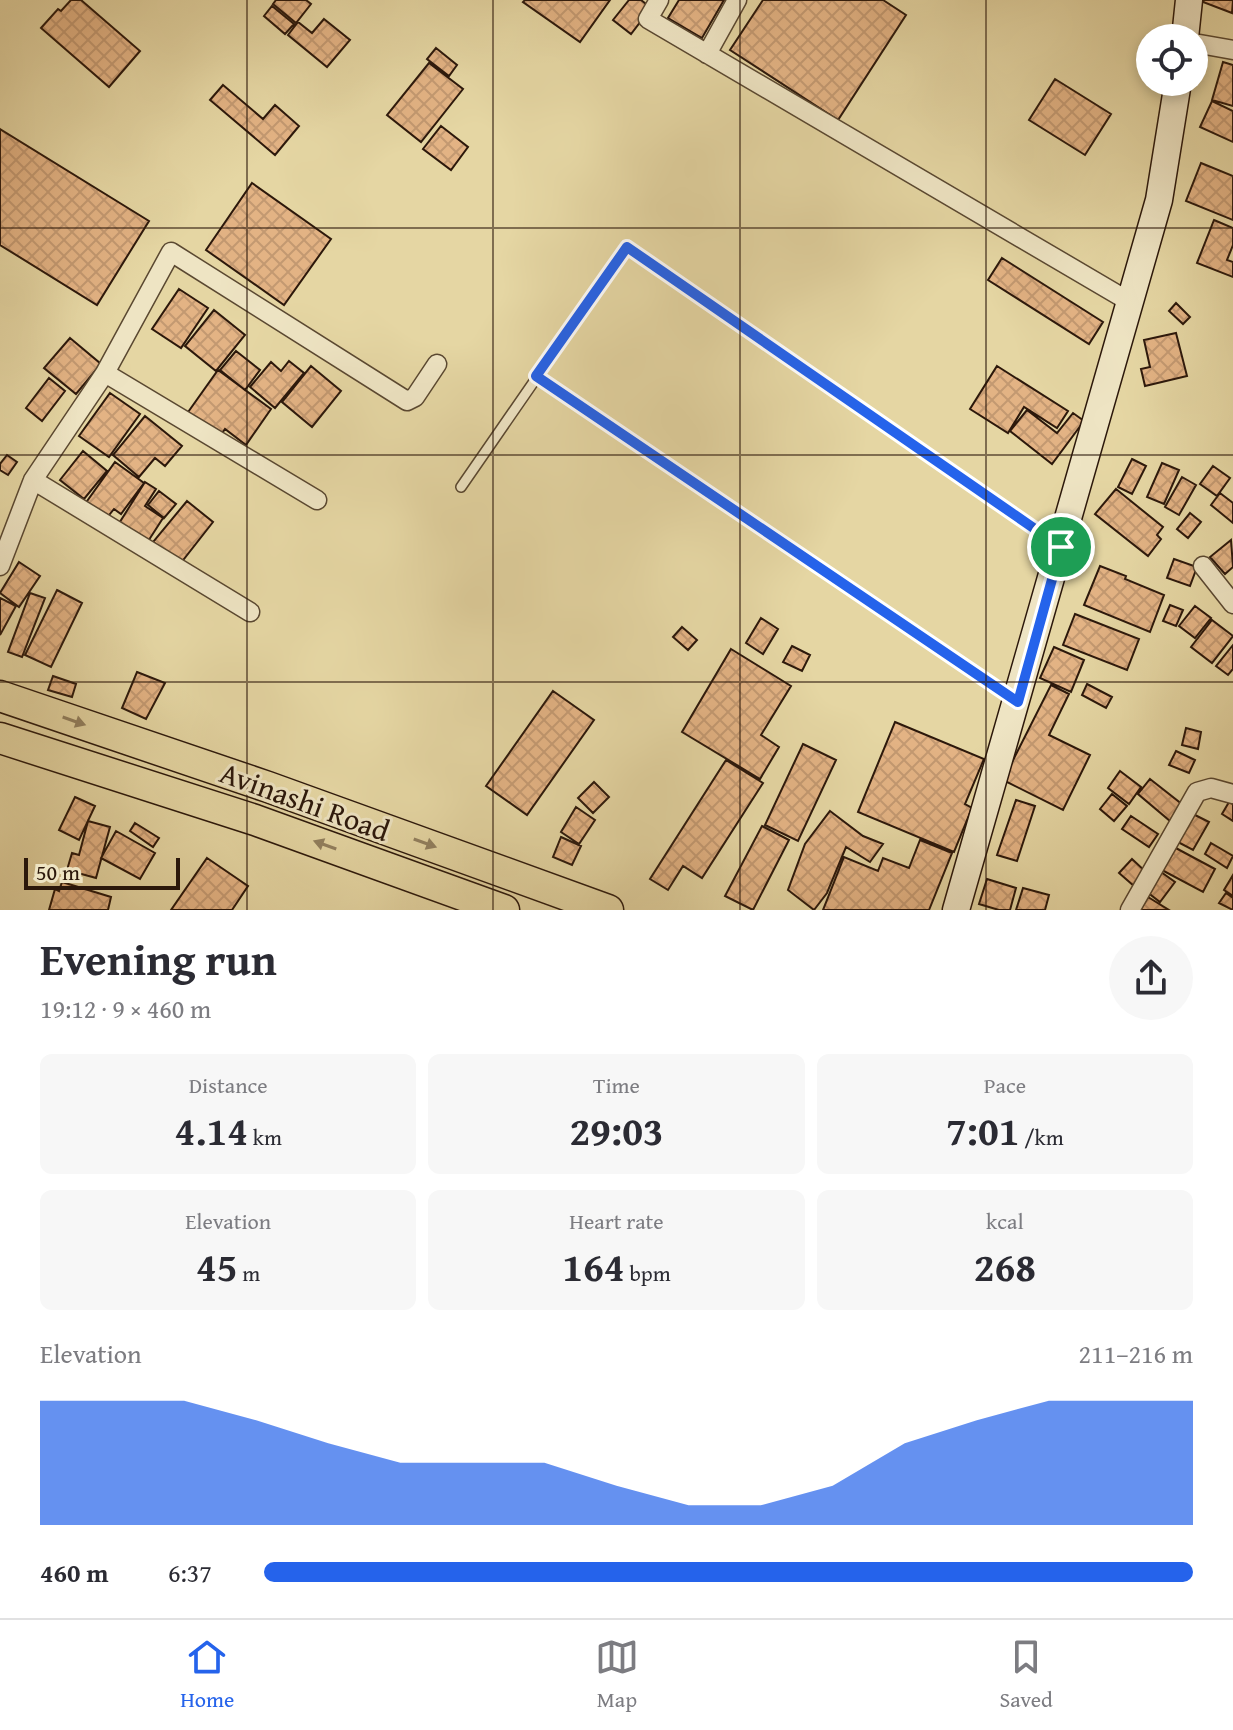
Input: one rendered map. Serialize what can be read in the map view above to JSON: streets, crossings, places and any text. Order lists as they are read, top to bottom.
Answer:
{
  "streets": {
    "main road": ["Avinashi Road"]
  },
  "scale_bar": "50 m",
  "page": {
    "scale": "50 m",
    "heading": ["Evening run", "19:12 · 9 × 460 m"],
    "stats": [
      ["Distance", "4.14 km"],
      ["Time", "29:03"],
      ["Pace", "7:01 /km"],
      ["Elevation", "45 m"],
      ["Heart rate", "164 bpm"],
      ["kcal", "268"]
    ],
    "chart": ["Elevation", "211–216 m"],
    "list": [
      {
        "name": "460 m",
        "note": "6:37"
      }
    ],
    "tabs": ["Home", "Map", "Saved"]
  }
}
